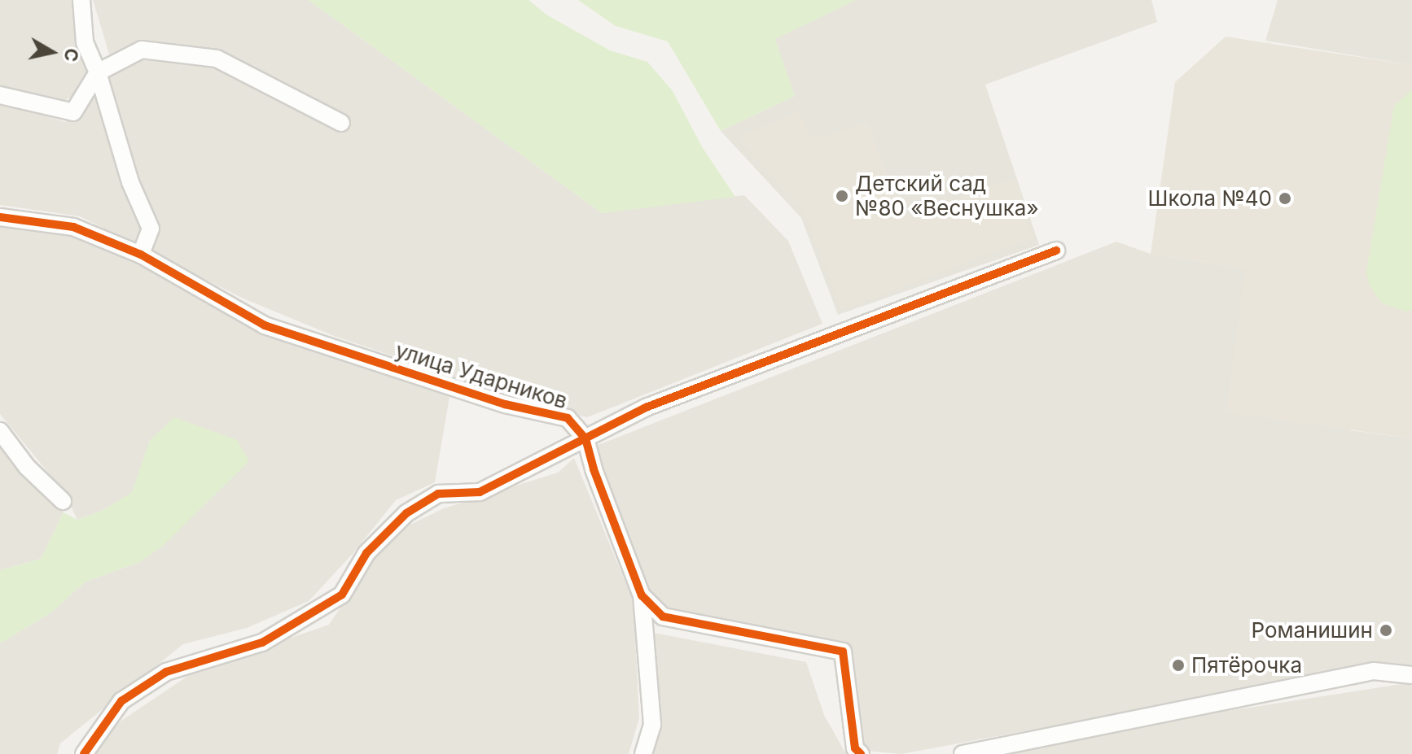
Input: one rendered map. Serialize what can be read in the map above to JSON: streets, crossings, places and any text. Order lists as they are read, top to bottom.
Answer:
{
  "streets": {
    "street": ["улица Ударников"]
  },
  "places": [
    "Детский сад №80 «Веснушка»",
    "Школа №40",
    "Романишин",
    "Пятёрочка"
  ],
  "north": "right"
}
